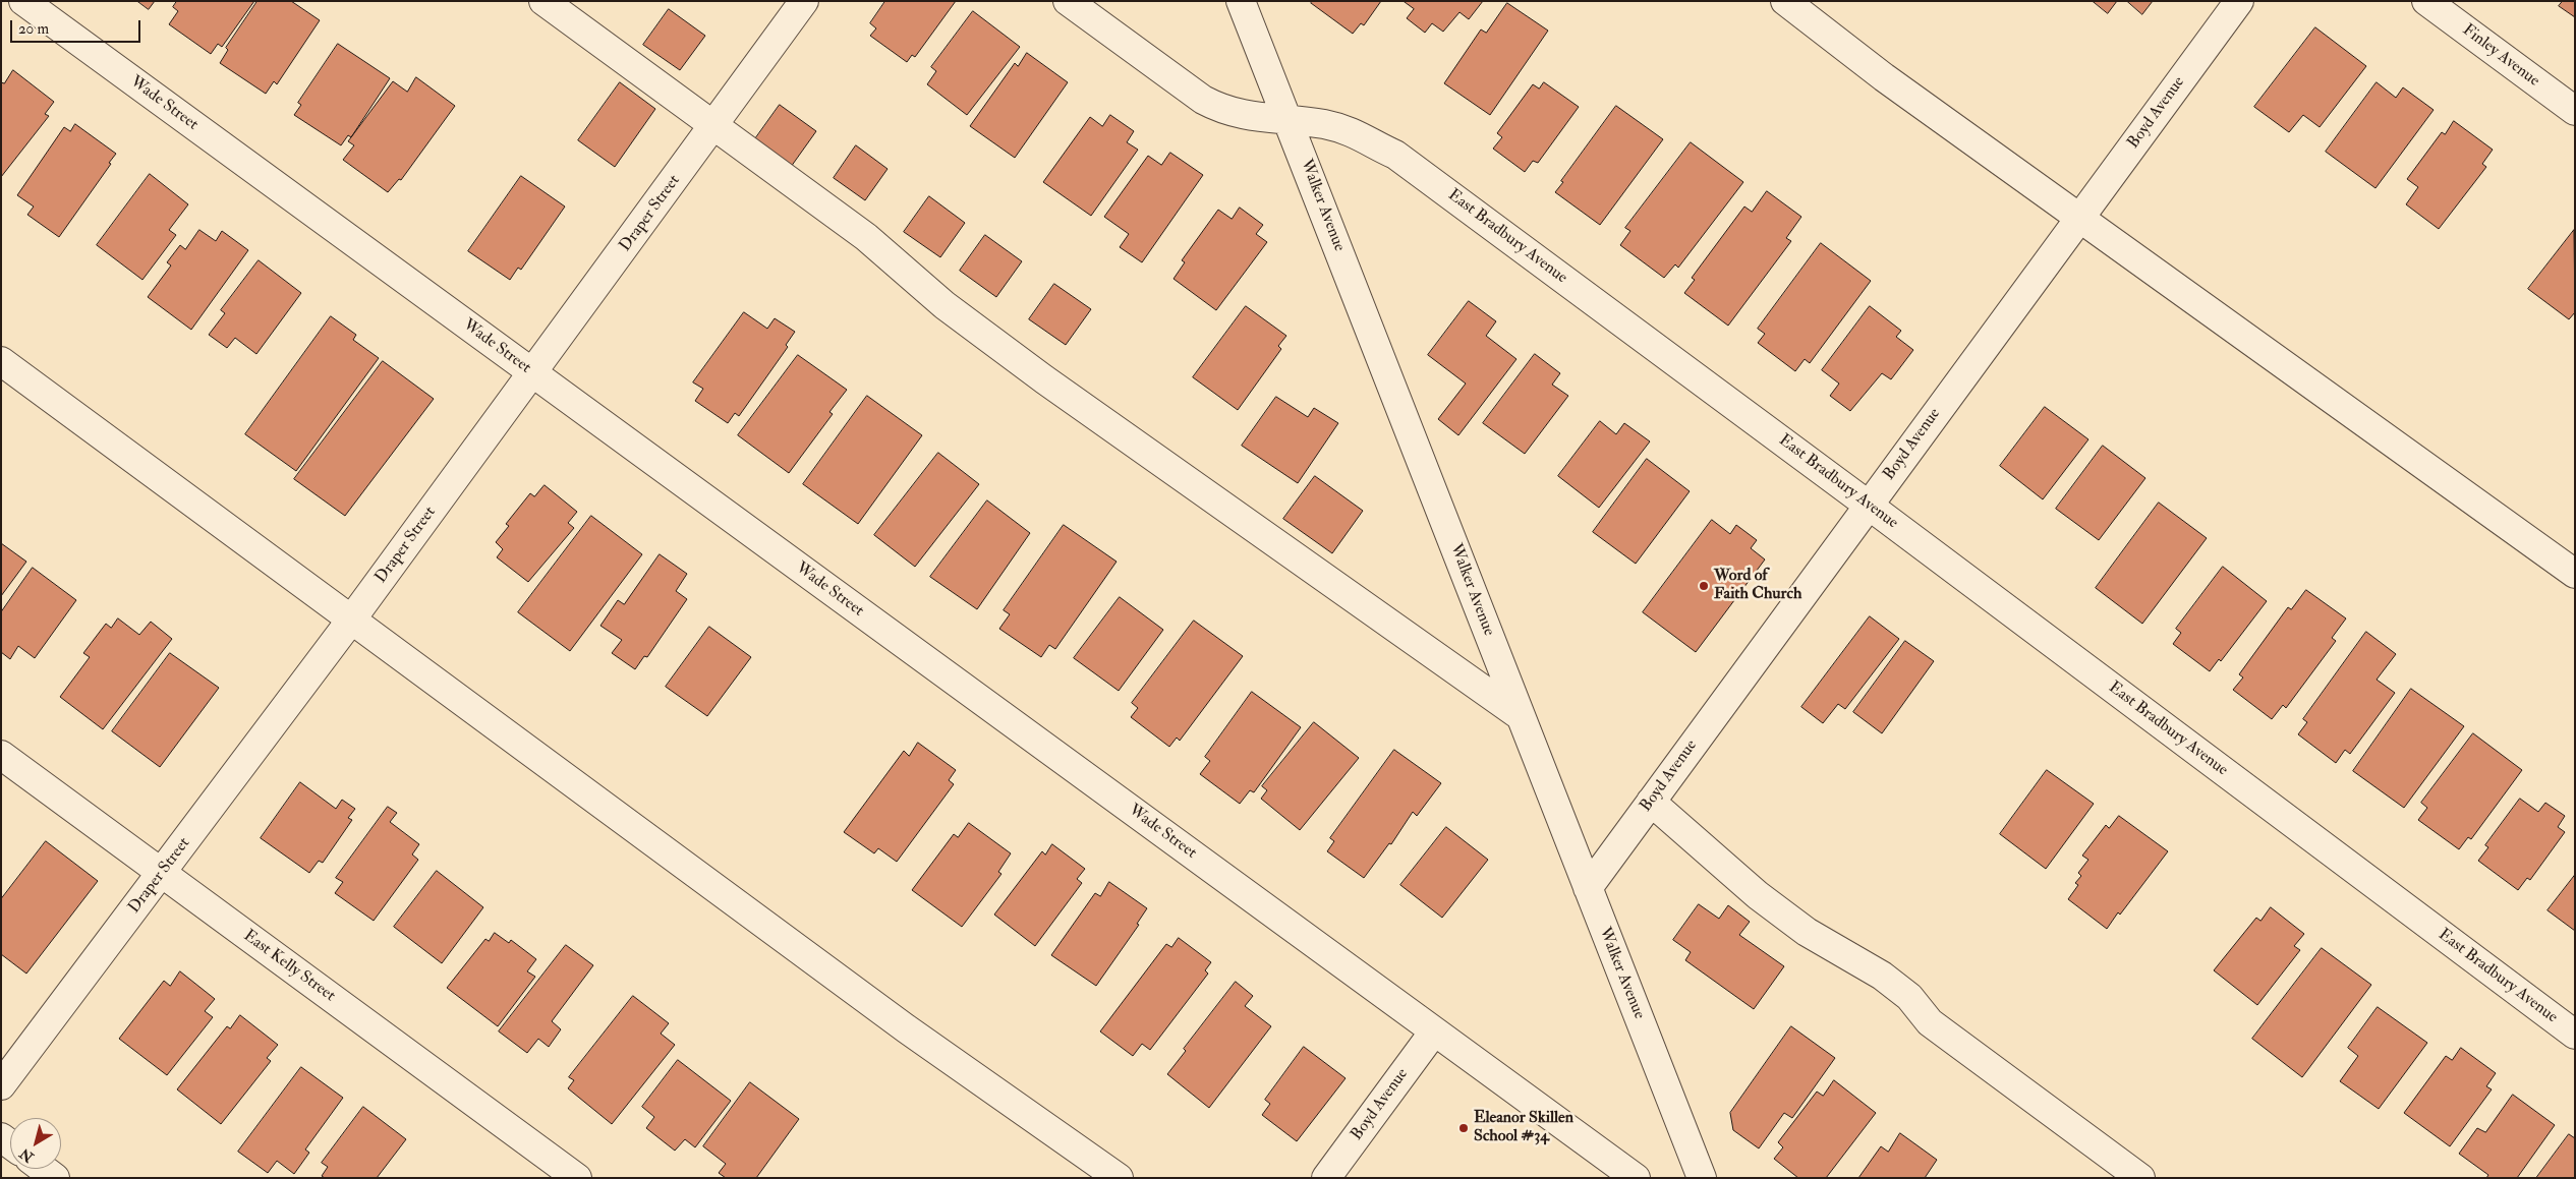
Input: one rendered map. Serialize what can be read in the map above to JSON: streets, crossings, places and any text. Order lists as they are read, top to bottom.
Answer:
{
  "streets": {
    "street": [
      "Finley Avenue",
      "Wade Street",
      "Boyd Avenue",
      "Walker Avenue",
      "Draper Street",
      "East Bradbury Avenue",
      "East Kelly Street"
    ]
  },
  "crossings": [
    ["Wade Street", "Boyd Avenue"],
    ["Wade Street", "Draper Street"],
    ["Boyd Avenue", "Walker Avenue"],
    ["Boyd Avenue", "East Bradbury Avenue"],
    ["Walker Avenue", "East Bradbury Avenue"],
    ["Draper Street", "East Kelly Street"]
  ],
  "places": ["Word of Faith Church", "Eleanor Skillen School #34"],
  "scale_bar": "20 m",
  "north": "bottom left"
}
